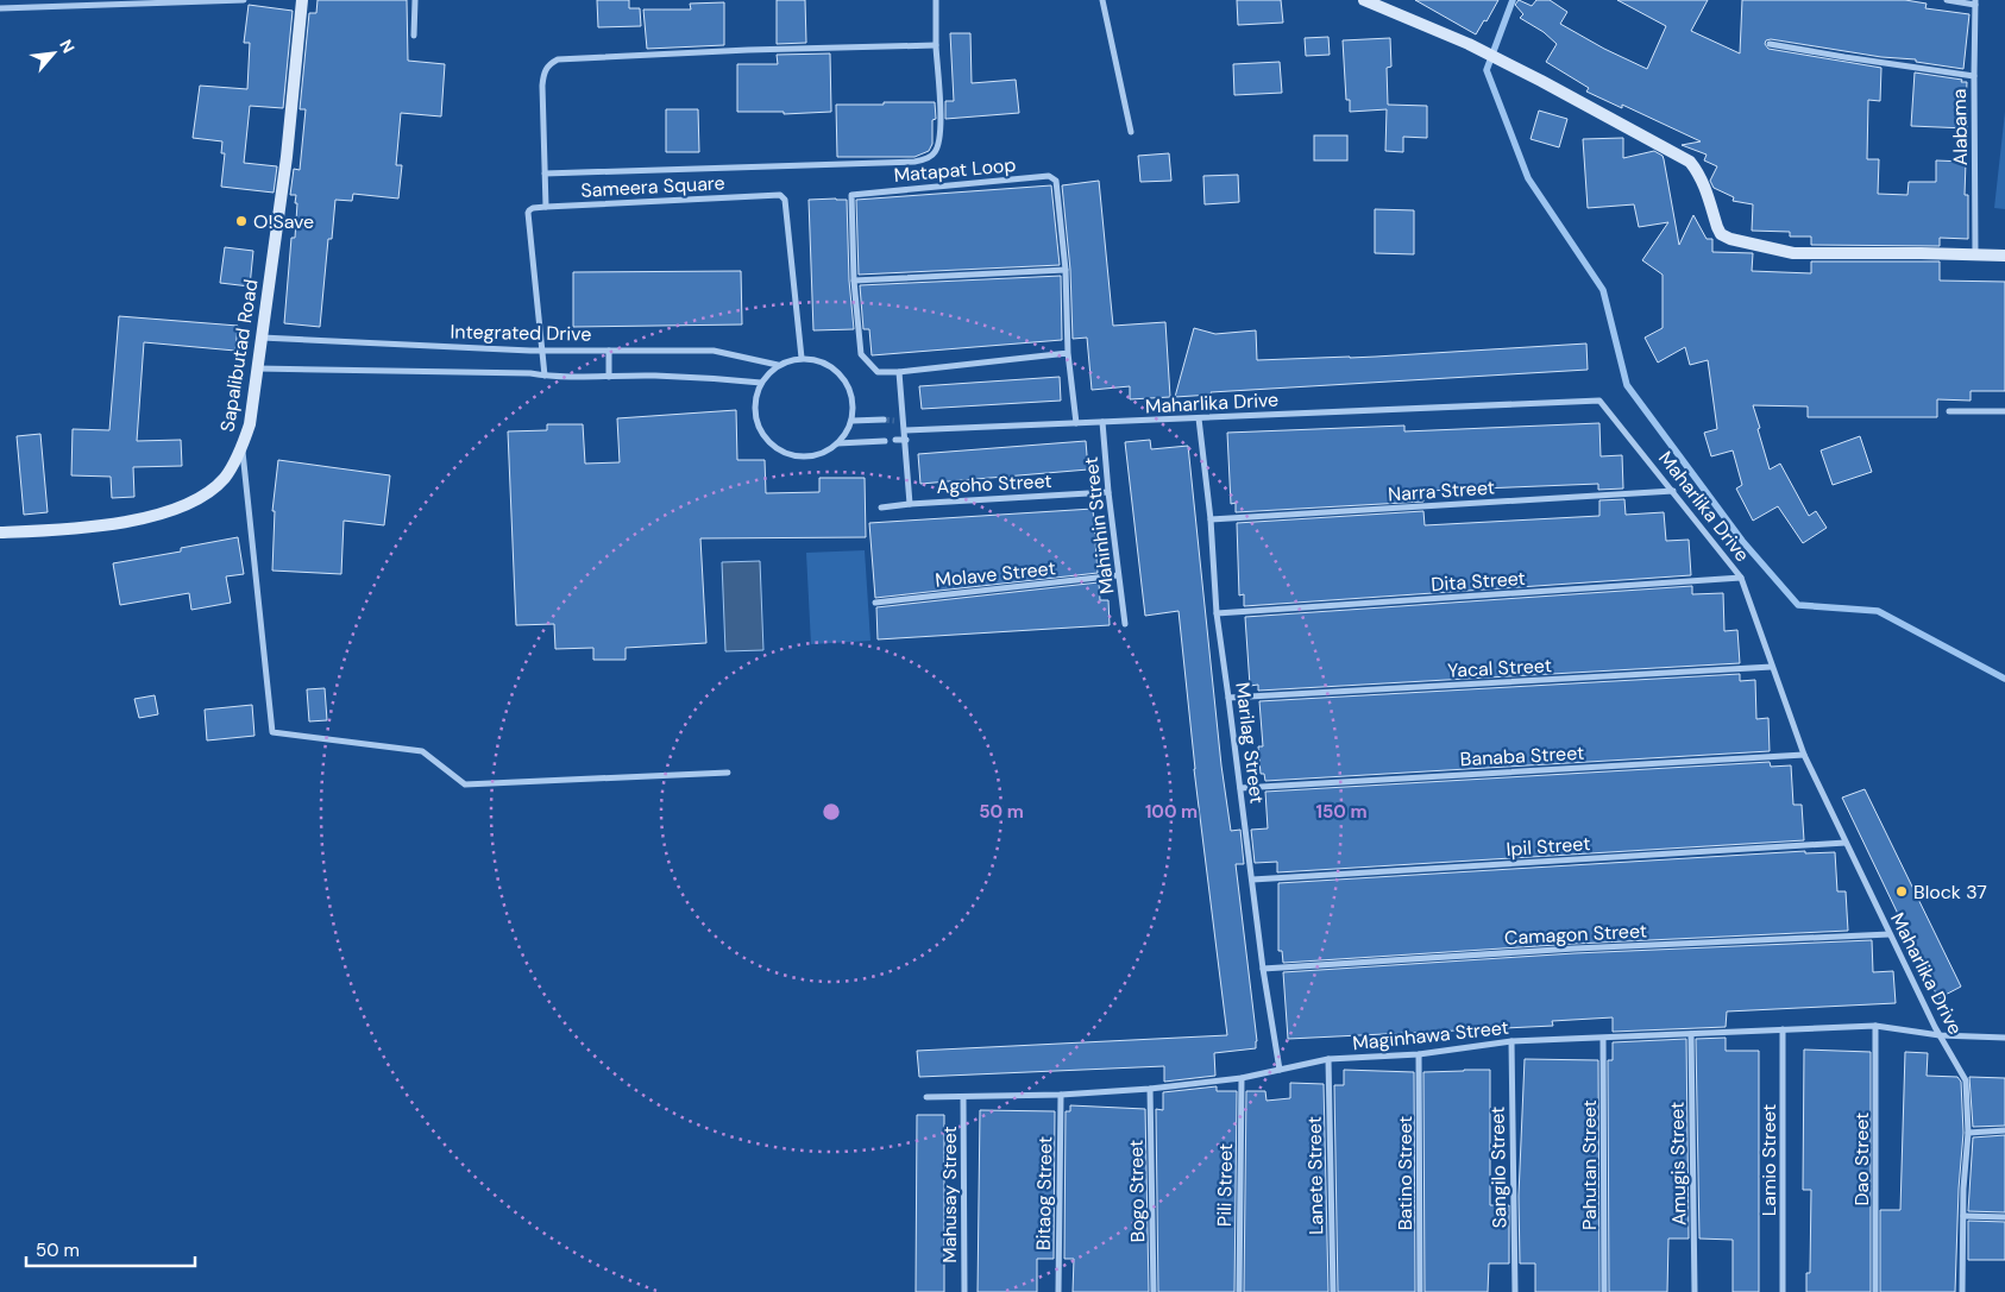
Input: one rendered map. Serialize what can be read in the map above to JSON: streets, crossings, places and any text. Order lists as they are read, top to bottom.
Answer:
{
  "streets": {
    "street": [
      "Alabama",
      "Matapat Loop",
      "Sameera Square",
      "Integrated Drive",
      "Sapalibutad Road",
      "Maharlika Drive",
      "Agoho Street",
      "Narra Street",
      "Mahinhin Street",
      "Molave Street",
      "Dita Street",
      "Yacal Street",
      "Marilag Street",
      "Banaba Street",
      "Ipil Street",
      "Camagon Street",
      "Maginhawa Street",
      "Dao Street",
      "Lamio Street",
      "Amugis Street",
      "Pahutan Street",
      "Sangilo Street",
      "Batino Street",
      "Lanete Street",
      "Pili Street",
      "Bogo Street",
      "Bitaog Street",
      "Mahusay Street"
    ]
  },
  "crossings": [
    ["Matapat Loop", "Maharlika Drive"],
    ["Sameera Square", "Integrated Drive"],
    ["Integrated Drive", "Sapalibutad Road"],
    ["Maharlika Drive", "Narra Street"],
    ["Maharlika Drive", "Mahinhin Street"],
    ["Maharlika Drive", "Dita Street"],
    ["Maharlika Drive", "Yacal Street"],
    ["Maharlika Drive", "Marilag Street"],
    ["Maharlika Drive", "Banaba Street"],
    ["Maharlika Drive", "Ipil Street"],
    ["Maharlika Drive", "Camagon Street"],
    ["Maharlika Drive", "Maginhawa Street"],
    ["Agoho Street", "Mahinhin Street"],
    ["Narra Street", "Marilag Street"],
    ["Mahinhin Street", "Molave Street"],
    ["Dita Street", "Marilag Street"],
    ["Yacal Street", "Marilag Street"],
    ["Marilag Street", "Banaba Street"],
    ["Marilag Street", "Ipil Street"],
    ["Marilag Street", "Camagon Street"],
    ["Marilag Street", "Maginhawa Street"],
    ["Maginhawa Street", "Dao Street"],
    ["Maginhawa Street", "Lamio Street"],
    ["Maginhawa Street", "Amugis Street"],
    ["Maginhawa Street", "Pahutan Street"],
    ["Maginhawa Street", "Sangilo Street"],
    ["Maginhawa Street", "Batino Street"],
    ["Maginhawa Street", "Lanete Street"],
    ["Maginhawa Street", "Pili Street"],
    ["Maginhawa Street", "Bogo Street"],
    ["Maginhawa Street", "Bitaog Street"],
    ["Maginhawa Street", "Mahusay Street"]
  ],
  "places": ["O!Save", "Block 37"],
  "scale_bar": "50 m",
  "north": "top right",
  "rings": ["50 m", "100 m", "150 m"]
}
